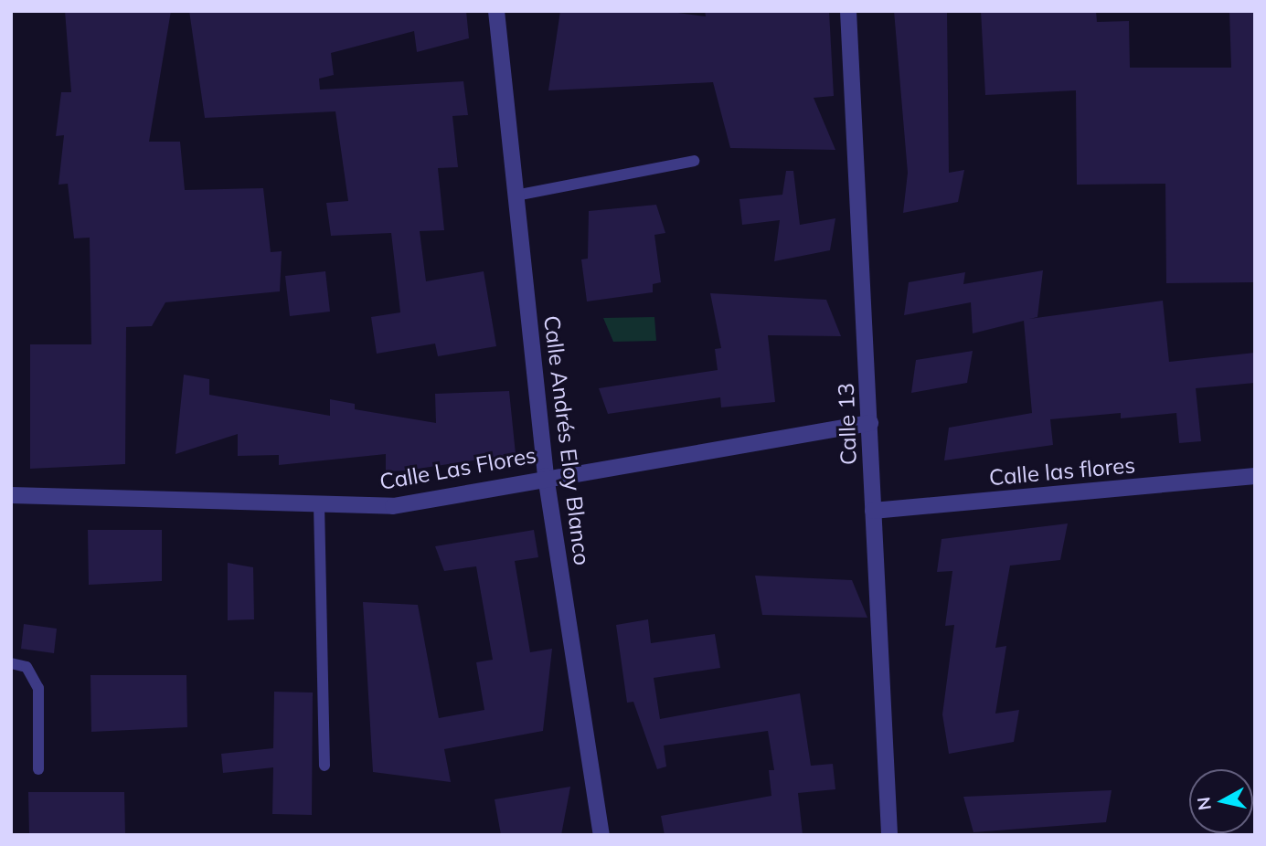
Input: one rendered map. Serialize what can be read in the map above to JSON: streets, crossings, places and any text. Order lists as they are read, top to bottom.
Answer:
{
  "streets": {
    "street": [
      "Calle 13",
      "Calle Andrés Eloy Blanco",
      "Calle Las Flores",
      "Calle las flores"
    ]
  },
  "crossings": [
    ["Calle 13", "Calle Las Flores"],
    ["Calle 13", "Calle las flores"],
    ["Calle Andrés Eloy Blanco", "Calle Las Flores"]
  ],
  "north": "left"
}
